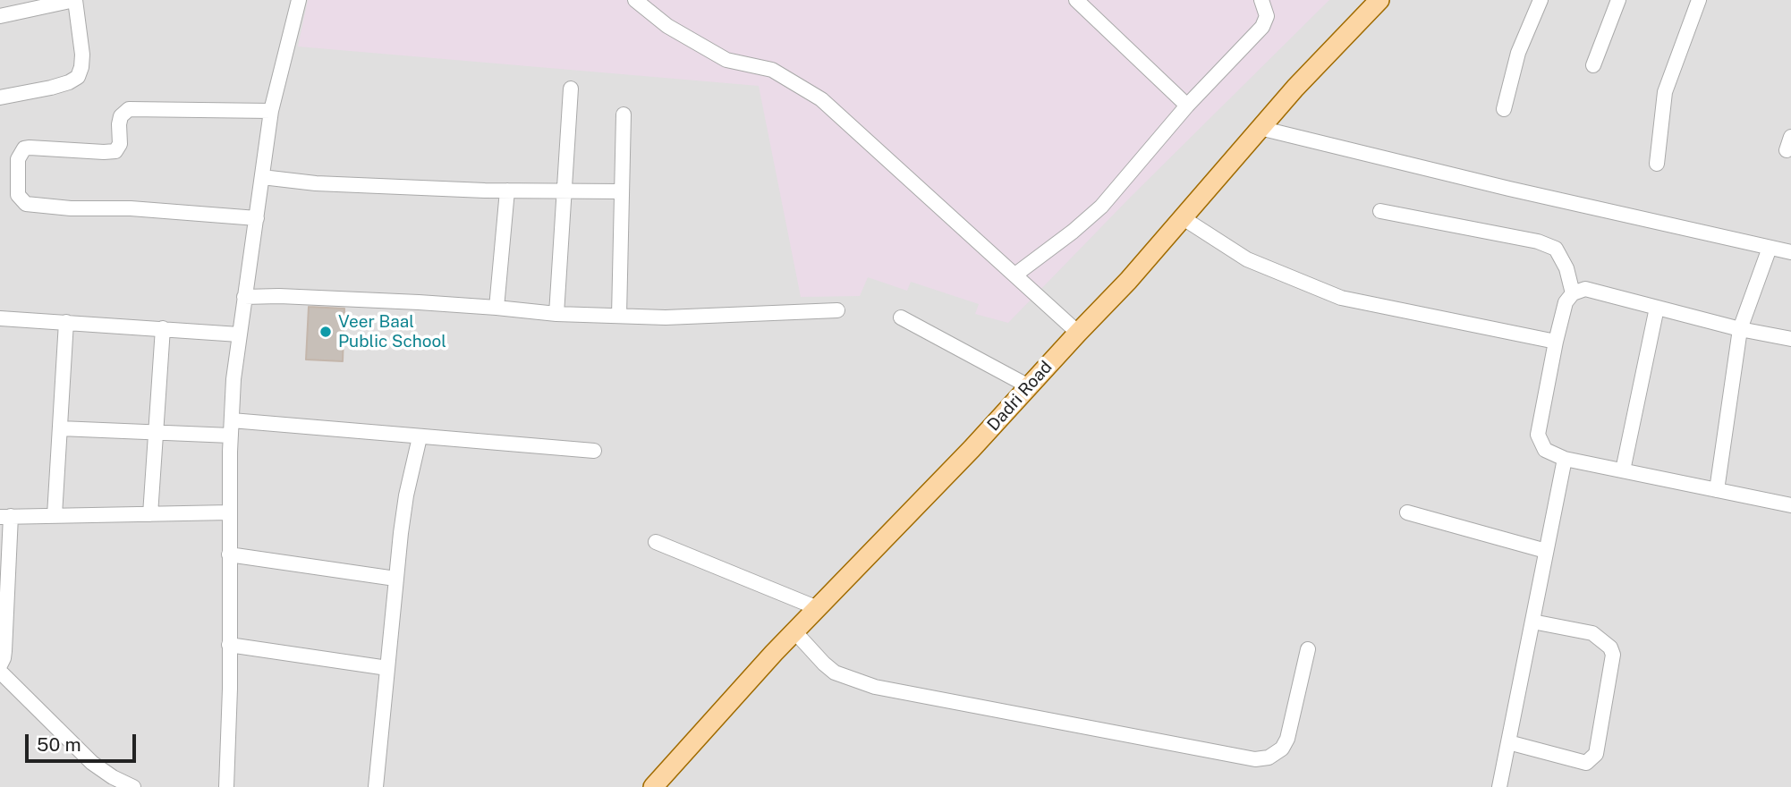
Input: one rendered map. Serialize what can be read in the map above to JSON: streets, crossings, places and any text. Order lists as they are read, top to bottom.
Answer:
{
  "streets": {
    "main road": ["Dadri Road"]
  },
  "places": ["Veer Baal Public School"],
  "scale_bar": "50 m"
}
